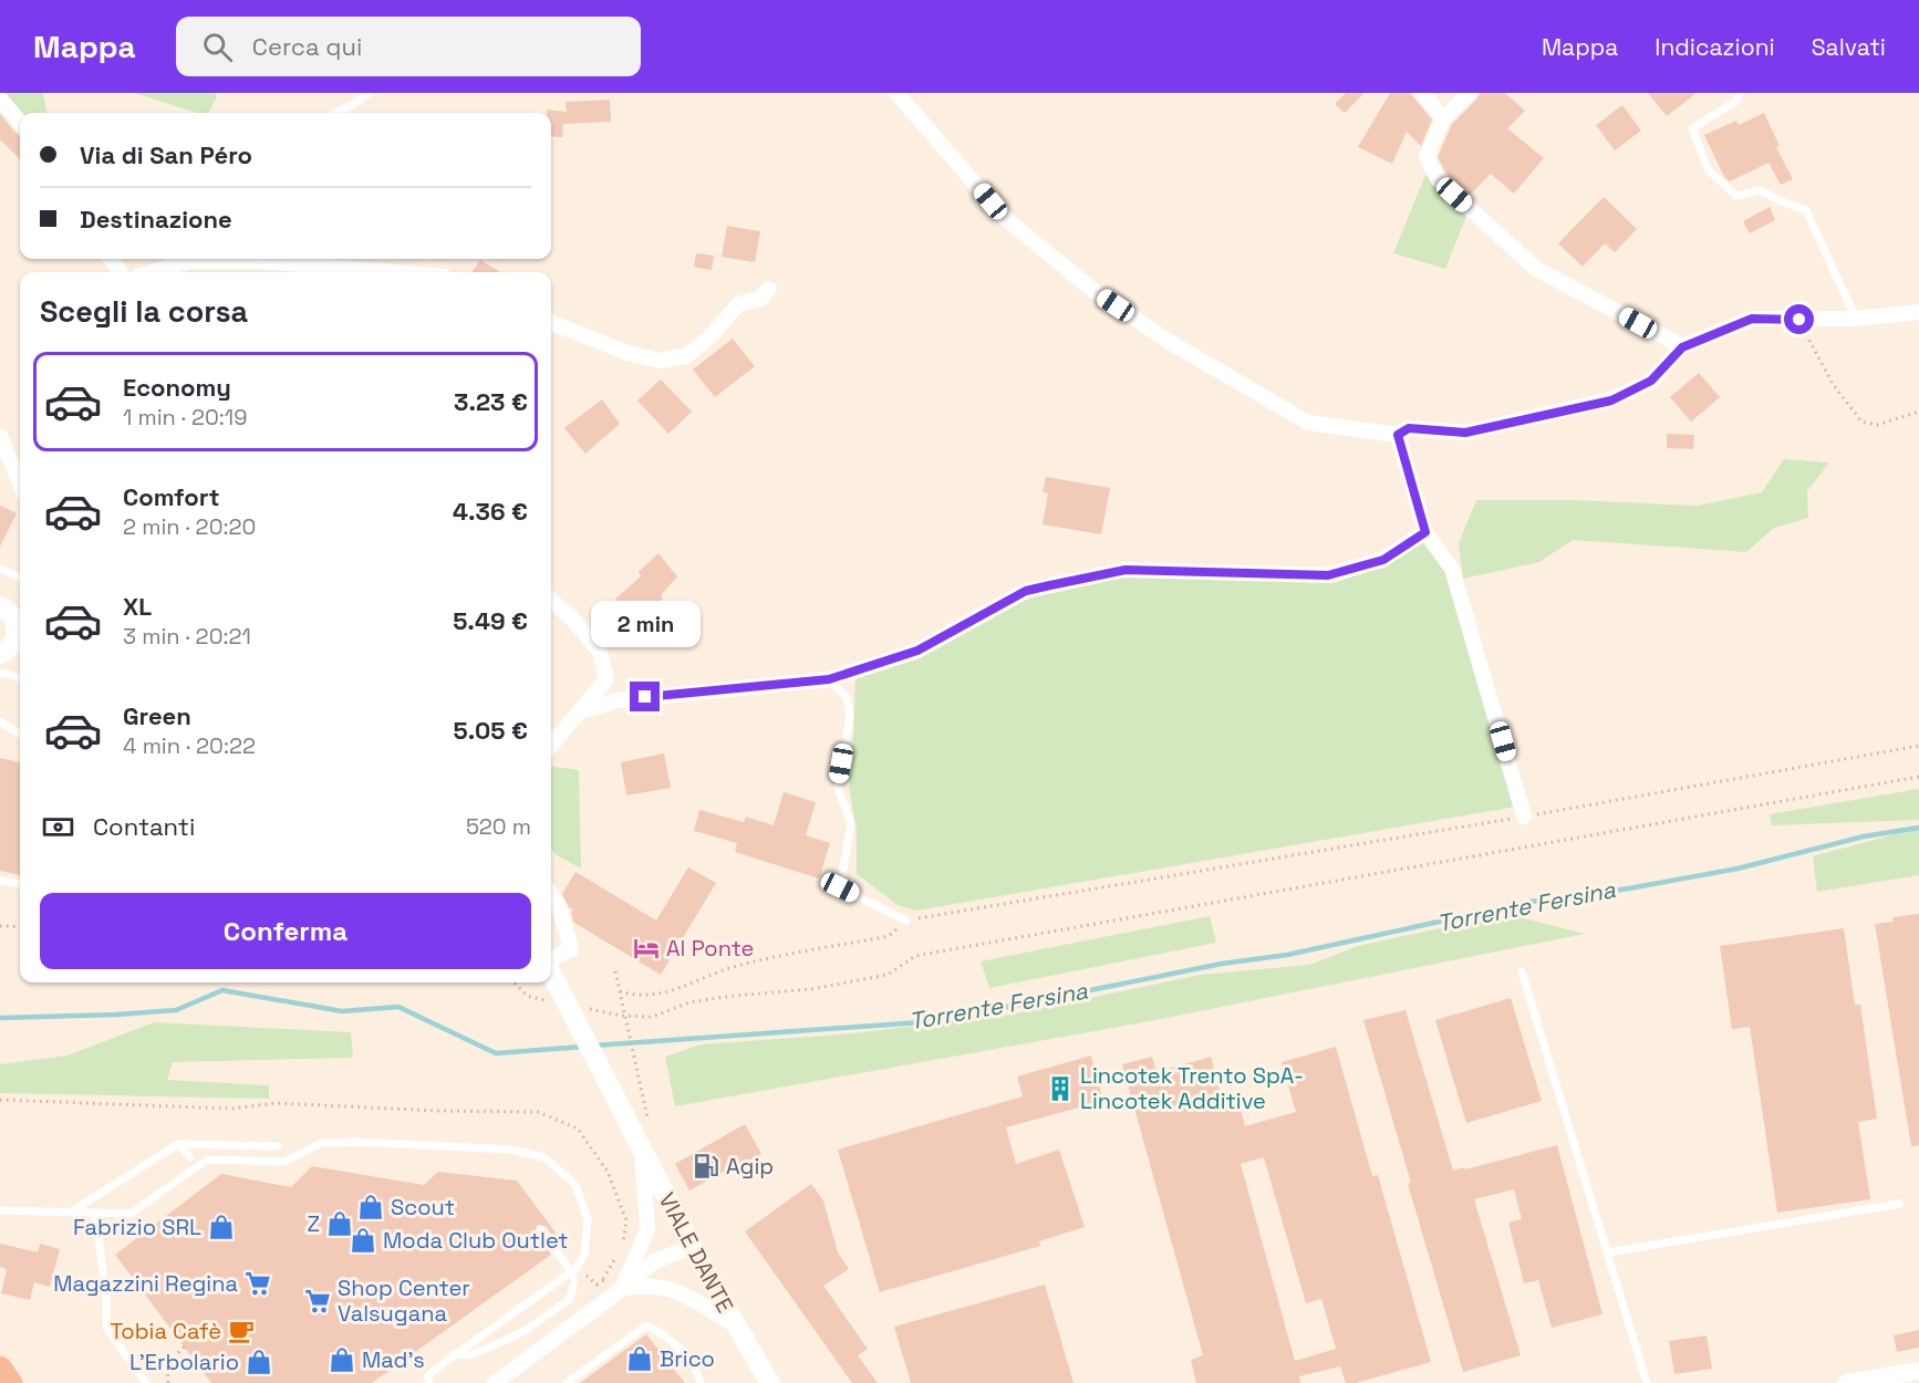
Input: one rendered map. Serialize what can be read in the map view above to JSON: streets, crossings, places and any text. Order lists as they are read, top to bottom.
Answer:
{
  "streets": {
    "main road": ["VIALE DANTE"]
  },
  "water": ["Torrente Fersina"],
  "places": {
    "hotel": ["Al Ponte"],
    "building": ["Lincotek Trento SpA- Lincotek Additive"],
    "fuel station": ["Agip"],
    "shop": [
      "Scout",
      "Z",
      "Fabrizio SRL",
      "Moda Club Outlet",
      "Brico",
      "Mad's",
      "L'Erbolario"
    ],
    "supermarket": ["Magazzini Regina", "Shop Center Valsugana"],
    "cafe": ["Tobia Cafè"]
  },
  "page": {
    "header": "Mappa",
    "search": "Cerca qui",
    "nav": ["Mappa", "Indicazioni", "Salvati"],
    "banner": ["Via di San Péro", "Destinazione"],
    "heading": "Scegli la corsa",
    "list": [
      {
        "name": "Economy",
        "note": "1 min · 20:19",
        "value": "3.23 €"
      },
      {
        "name": "Comfort",
        "note": "2 min · 20:20",
        "value": "4.36 €"
      },
      {
        "name": "XL",
        "note": "3 min · 20:21",
        "value": "5.49 €"
      },
      {
        "name": "Green",
        "note": "4 min · 20:22",
        "value": "5.05 €"
      }
    ],
    "bubble": "2 min",
    "pay": ["Contanti", "520 m"],
    "buttons": "Conferma"
  }
}
